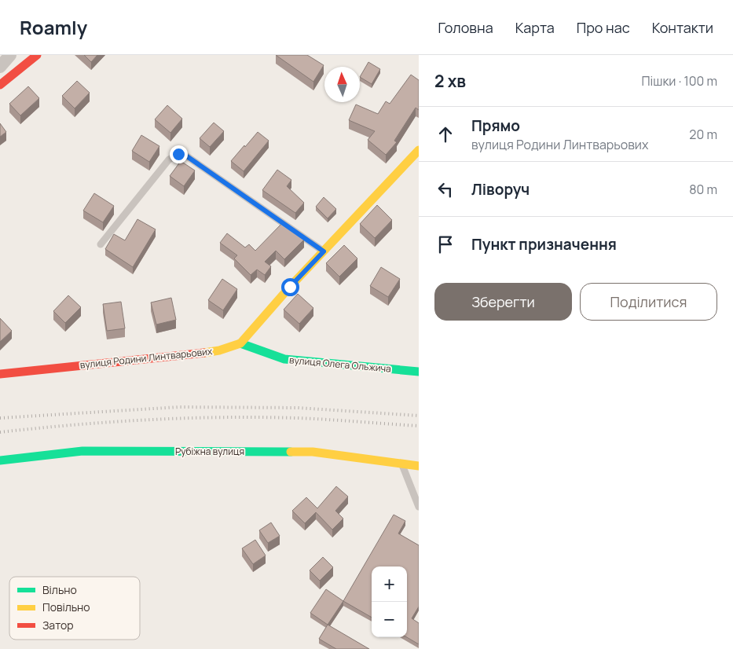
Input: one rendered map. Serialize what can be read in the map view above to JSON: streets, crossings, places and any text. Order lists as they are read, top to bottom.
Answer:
{
  "streets": {
    "street": ["вулиця Родини Линтварьових", "вулиця Олега Ольжича", "Рубіжна вулиця"]
  },
  "crossings": [
    ["вулиця Родини Линтварьових", "вулиця Олега Ольжича"]
  ],
  "legend": ["Вільно", "Повільно", "Затор"],
  "north": "top",
  "page": {
    "header": "Roamly",
    "nav": [
      "Головна",
      "Карта",
      "Про нас",
      "Контакти"
    ],
    "heading": ["2 хв", "Пішки · 100 m"],
    "list": [
      ["Прямо", "вулиця Родини Линтварьових", "20 m"],
      ["Ліворуч", "80 m"],
      "Пункт призначення"
    ],
    "buttons": ["Зберегти", "Поділитися"],
    "map_buttons": ["+", "−"]
  }
}
